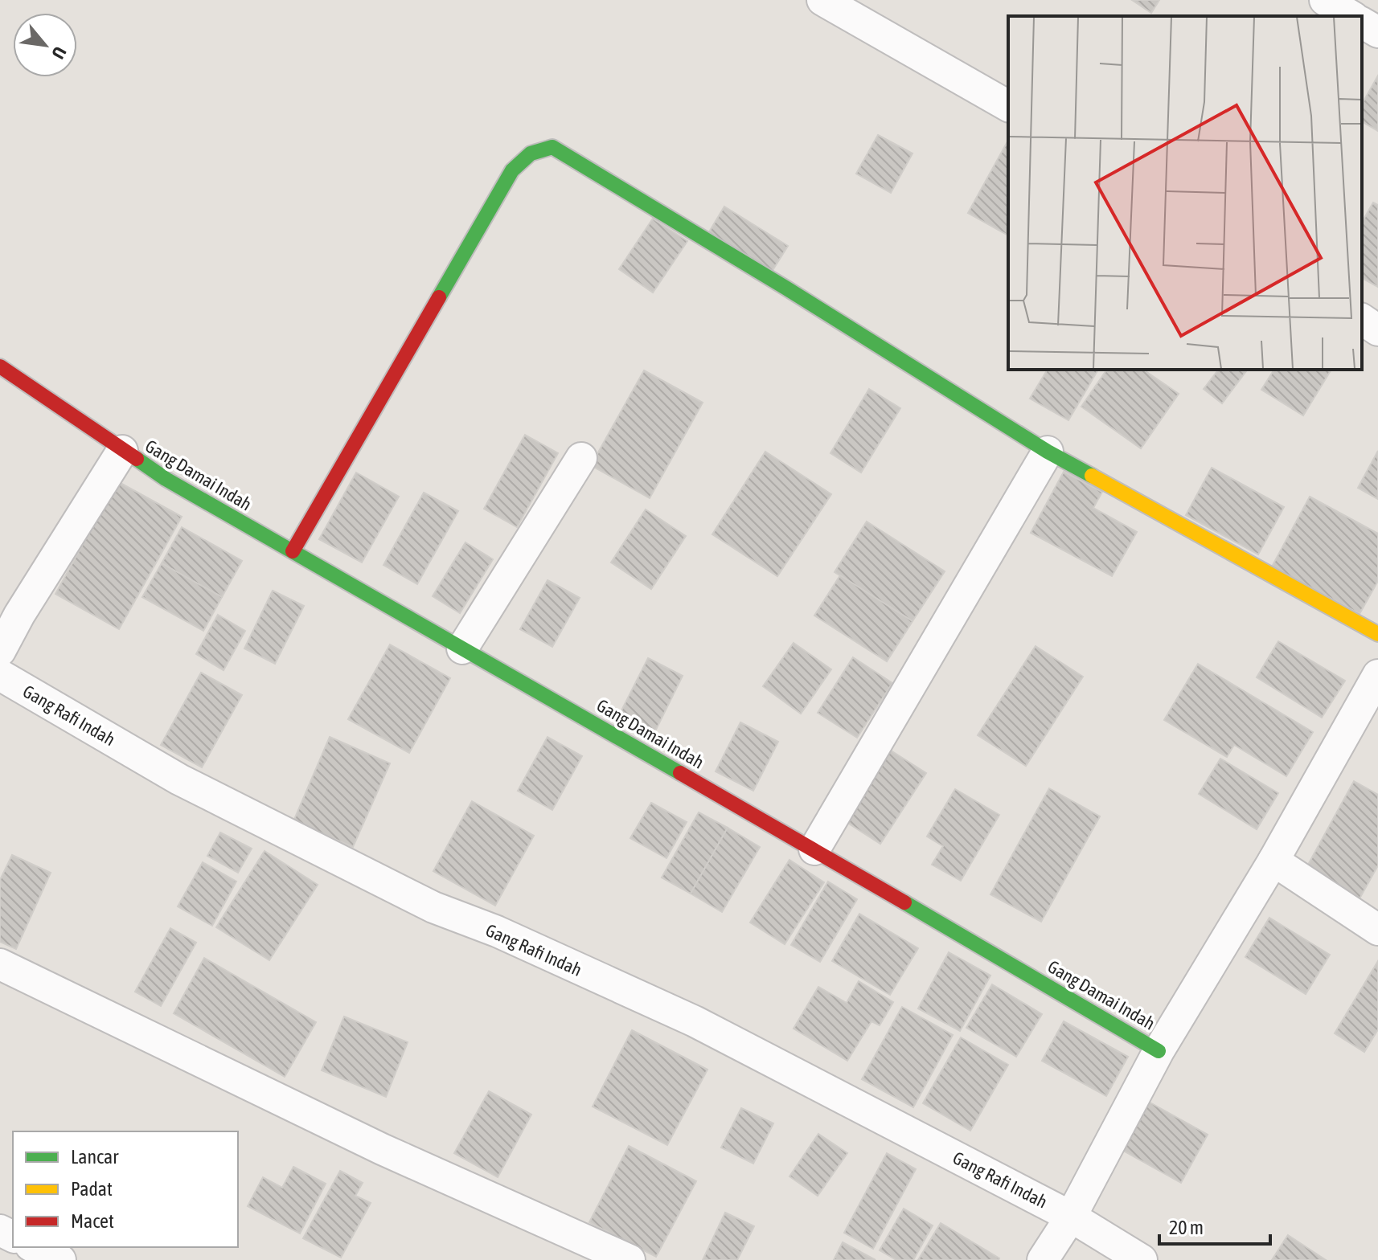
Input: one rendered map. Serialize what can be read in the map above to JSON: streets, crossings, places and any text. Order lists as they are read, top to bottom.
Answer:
{
  "streets": {
    "street": ["Gang Damai Indah", "Gang Rafi Indah"]
  },
  "legend": ["Lancar", "Padat", "Macet"],
  "scale_bar": "20 m",
  "north": "bottom right"
}
